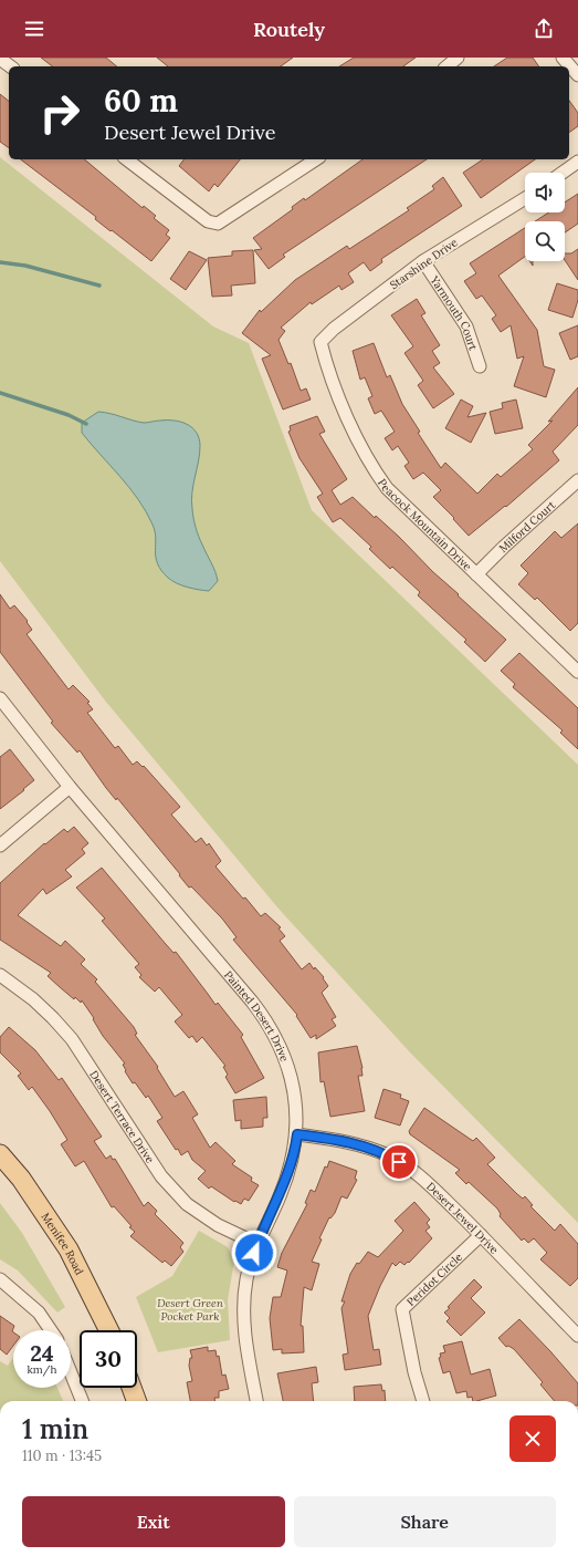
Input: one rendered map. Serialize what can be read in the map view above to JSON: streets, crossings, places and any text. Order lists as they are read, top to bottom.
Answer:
{
  "streets": {
    "main road": ["Menifee Road"],
    "street": [
      "Starshine Drive",
      "Yarmouth Court",
      "Peacock Mountain Drive",
      "Milford Court",
      "Painted Desert Drive",
      "Desert Terrace Drive",
      "Desert Jewel Drive",
      "Peridot Circle"
    ]
  },
  "crossings": [
    ["Starshine Drive", "Yarmouth Court"],
    ["Starshine Drive", "Peacock Mountain Drive"],
    ["Peacock Mountain Drive", "Milford Court"],
    ["Painted Desert Drive", "Desert Terrace Drive"],
    ["Painted Desert Drive", "Desert Jewel Drive"],
    ["Desert Jewel Drive", "Peridot Circle"]
  ],
  "parks": ["Desert Green Pocket Park"],
  "page": {
    "header": "Routely",
    "turn": ["60 m", "Desert Jewel Drive"],
    "speed": "24 km/h",
    "limit": "30",
    "heading": ["1 min", "110 m · 13:45"],
    "buttons": ["Exit", "Share"]
  }
}
